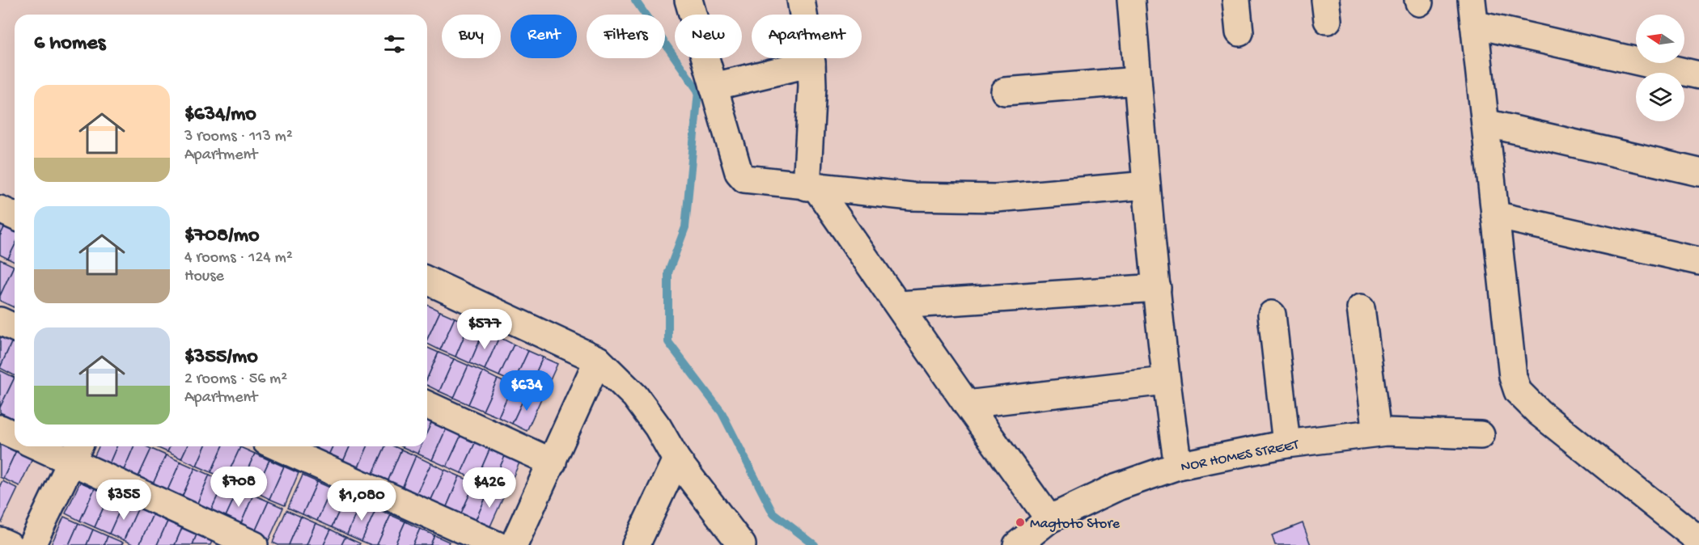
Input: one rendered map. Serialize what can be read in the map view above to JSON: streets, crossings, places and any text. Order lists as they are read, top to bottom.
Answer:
{
  "streets": {
    "street": ["NOR HOMES STREET"]
  },
  "places": ["Magtoto Store"],
  "north": "left",
  "page": {
    "chip": [
      "Buy",
      "Rent",
      "Filters",
      "New",
      "Apartment"
    ],
    "heading": "6 homes",
    "list": [
      {
        "name": "$634/mo",
        "note": "3 rooms · 113 m² · Apartment"
      },
      {
        "name": "$708/mo",
        "note": "4 rooms · 124 m² · House"
      },
      {
        "name": "$355/mo",
        "note": "2 rooms · 56 m² · Apartment"
      }
    ],
    "price": [
      "$577",
      "$634",
      "$708",
      "$426",
      "$355",
      "$1,080"
    ]
  }
}
